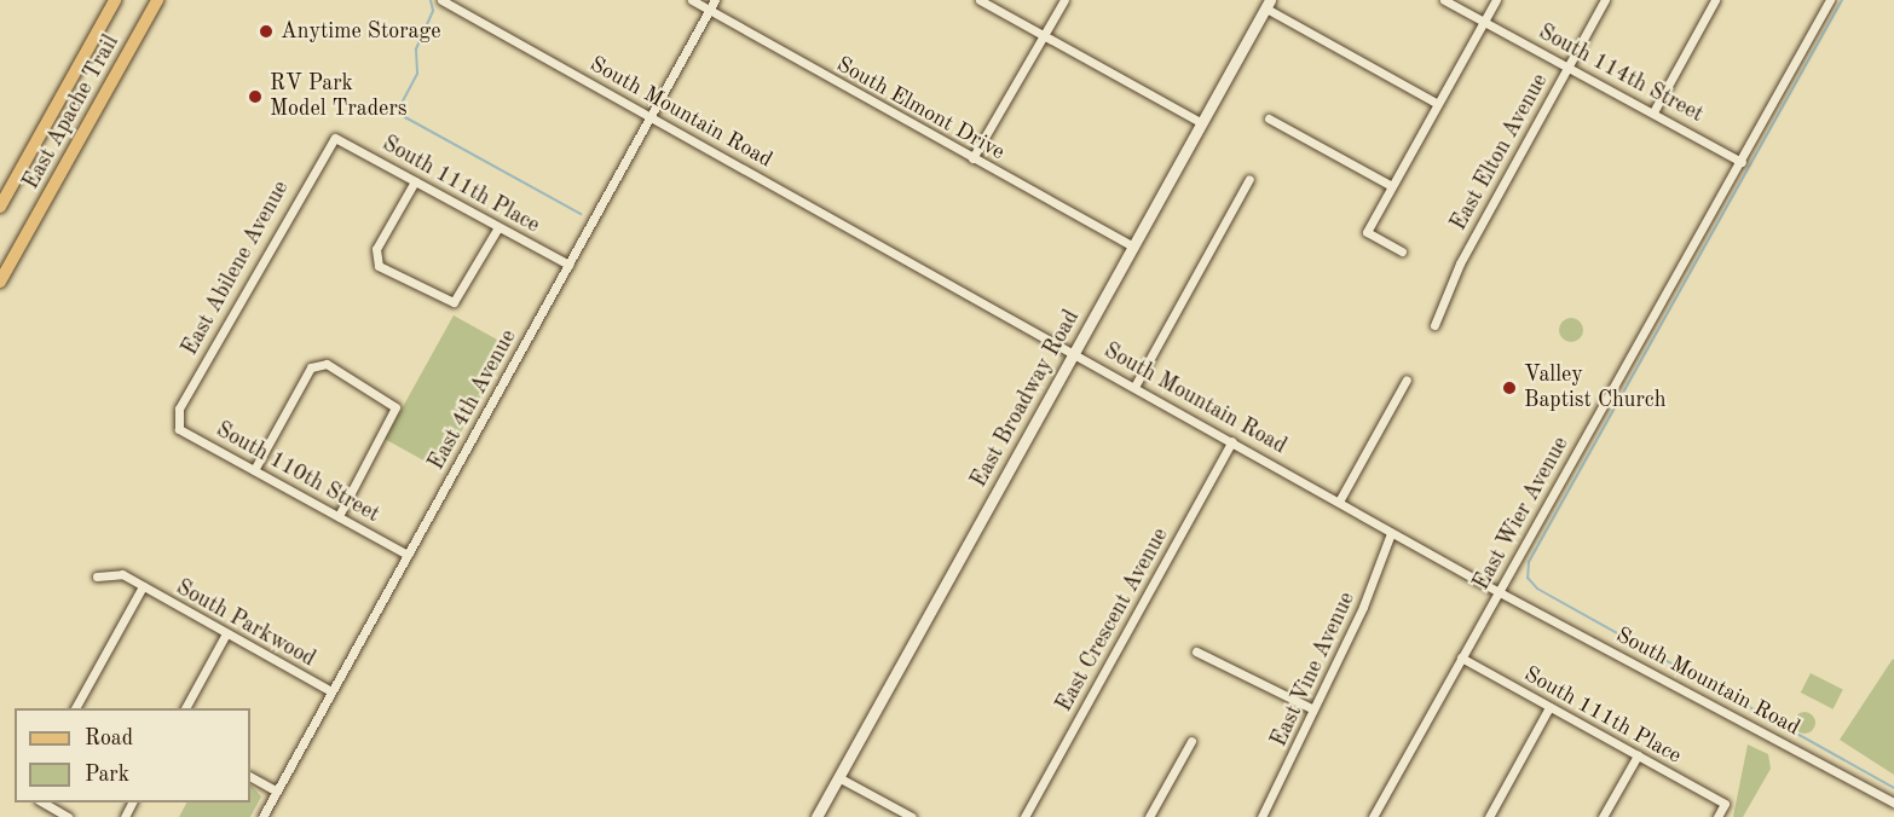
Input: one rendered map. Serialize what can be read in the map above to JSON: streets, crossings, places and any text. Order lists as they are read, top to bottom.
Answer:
{
  "streets": {
    "main road": ["East Apache Trail", "East Broadway Road"],
    "street": [
      "South 114th Street",
      "South Elmont Drive",
      "South Mountain Road",
      "East Elton Avenue",
      "South 111th Place",
      "East Abilene Avenue",
      "East 4th Avenue",
      "South 110th Street",
      "East Wier Avenue",
      "East Crescent Avenue",
      "South Parkwood",
      "East Vine Avenue"
    ]
  },
  "crossings": [
    ["South 114th Street", "East Elton Avenue"],
    ["South 114th Street", "East Wier Avenue"],
    ["South Elmont Drive", "East Broadway Road"],
    ["South Elmont Drive", "East 4th Avenue"],
    ["South Mountain Road", "East Broadway Road"],
    ["South Mountain Road", "East 4th Avenue"],
    ["South Mountain Road", "East Wier Avenue"],
    ["South Mountain Road", "East Crescent Avenue"],
    ["South Mountain Road", "East Vine Avenue"],
    ["South 111th Place", "East Abilene Avenue"],
    ["South 111th Place", "East 4th Avenue"],
    ["South 111th Place", "East Wier Avenue"],
    ["East Abilene Avenue", "South 110th Street"],
    ["East 4th Avenue", "South 110th Street"],
    ["East 4th Avenue", "South Parkwood"]
  ],
  "places": ["Anytime Storage", "RV Park Model Traders", "Valley Baptist Church"],
  "legend": ["Road", "Park"]
}
